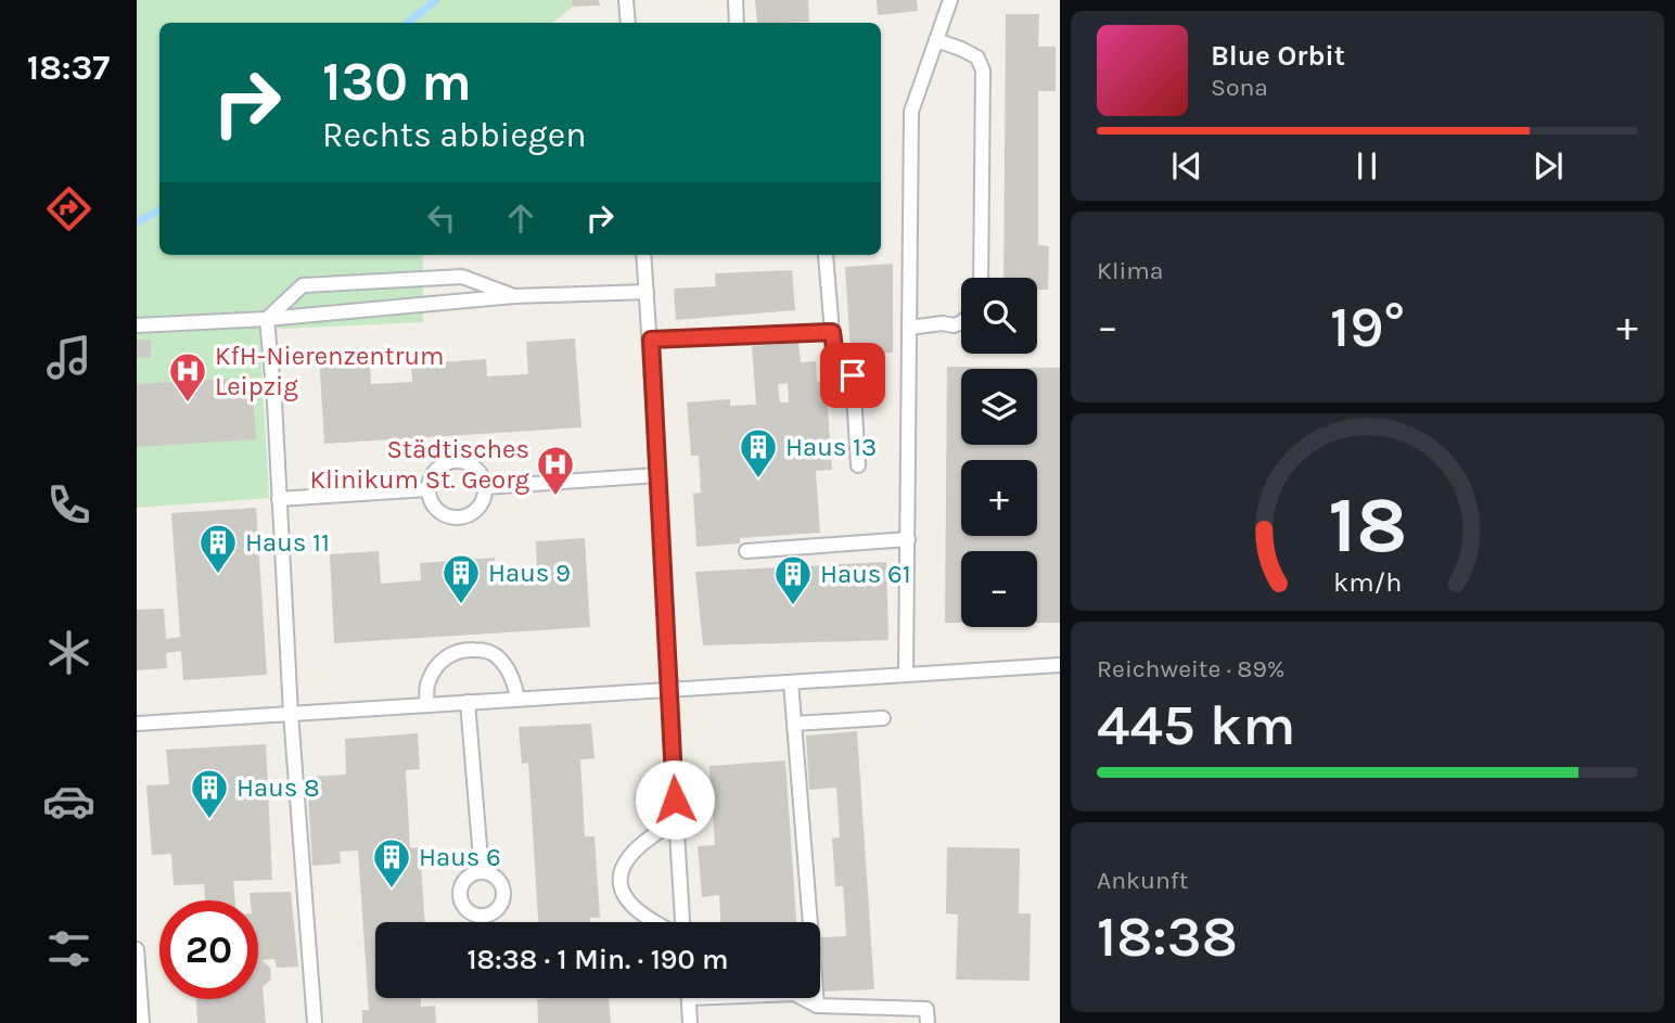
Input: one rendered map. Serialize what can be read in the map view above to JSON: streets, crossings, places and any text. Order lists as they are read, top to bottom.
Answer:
{
  "places": {
    "hospital": ["KfH-Nierenzentrum Leipzig", "Städtisches Klinikum St. Georg"],
    "building": [
      "Haus 13",
      "Haus 11",
      "Haus 9",
      "Haus 61",
      "Haus 8",
      "Haus 6"
    ]
  },
  "page": {
    "tabs": "18:37",
    "turn": ["130 m", "Rechts abbiegen"],
    "song": ["Blue Orbit", "Sona"],
    "tile": [
      "Klima",
      ["Reichweite · 89%", "445 km"],
      ["Ankunft", "18:38"]
    ],
    "map_buttons": ["+", "−"],
    "heat": ["−", "19°", "+"],
    "limit": "20",
    "trip": "18:38 · 1 Min. · 190 m",
    "gauge": ["18", "km/h"]
  }
}
